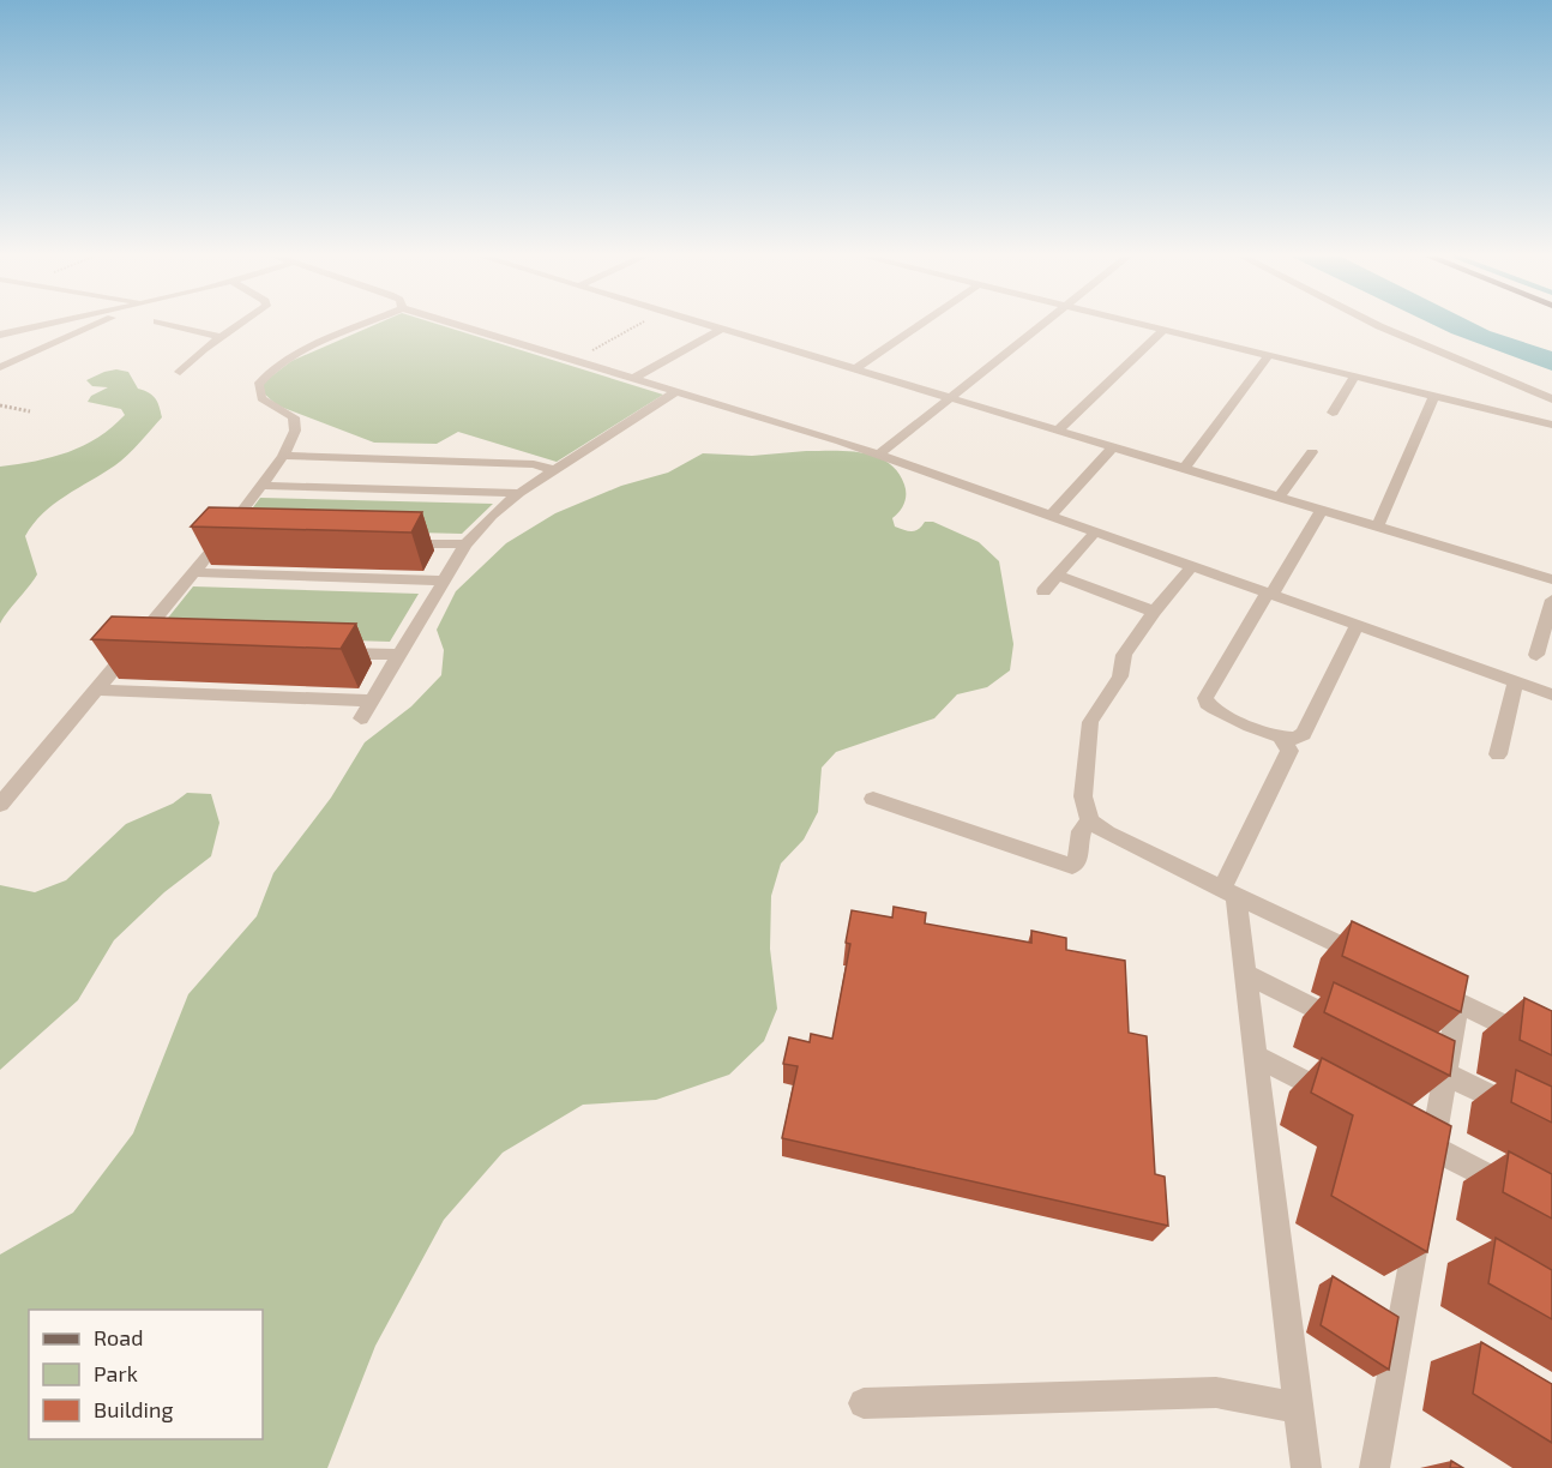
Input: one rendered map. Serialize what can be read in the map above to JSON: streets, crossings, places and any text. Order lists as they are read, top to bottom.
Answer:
{
  "legend": ["Road", "Park", "Building"]
}
